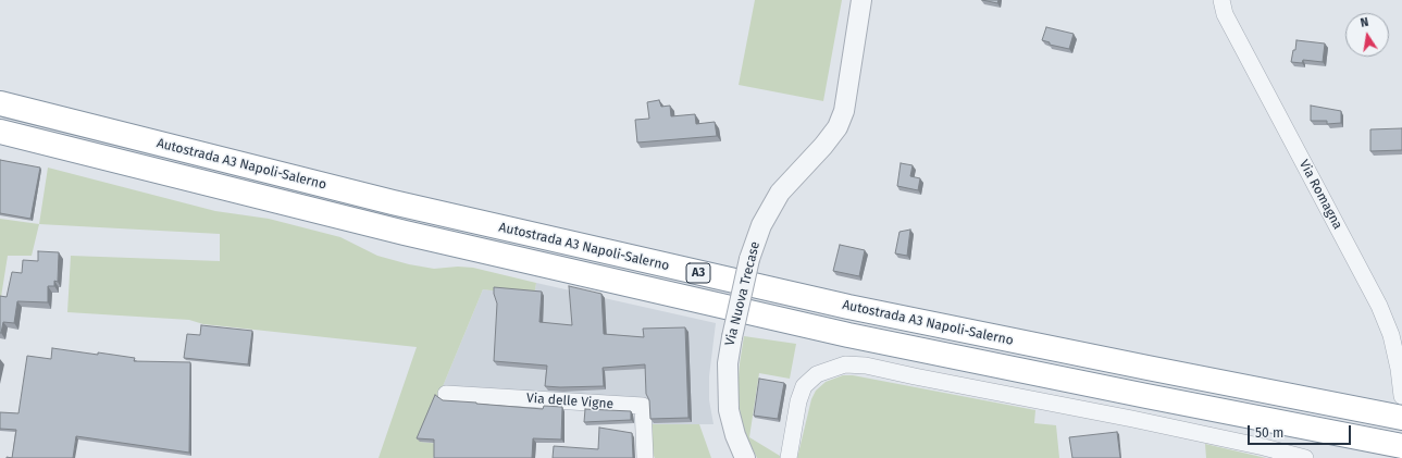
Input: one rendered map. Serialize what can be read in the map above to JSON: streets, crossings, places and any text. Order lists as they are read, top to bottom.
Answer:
{
  "streets": {
    "highway": ["Autostrada A3 Napoli-Salerno", "A3"],
    "street": ["Via Romagna", "Via Nuova Trecase", "Via delle Vigne"]
  },
  "scale_bar": "50 m",
  "north": "top"
}
